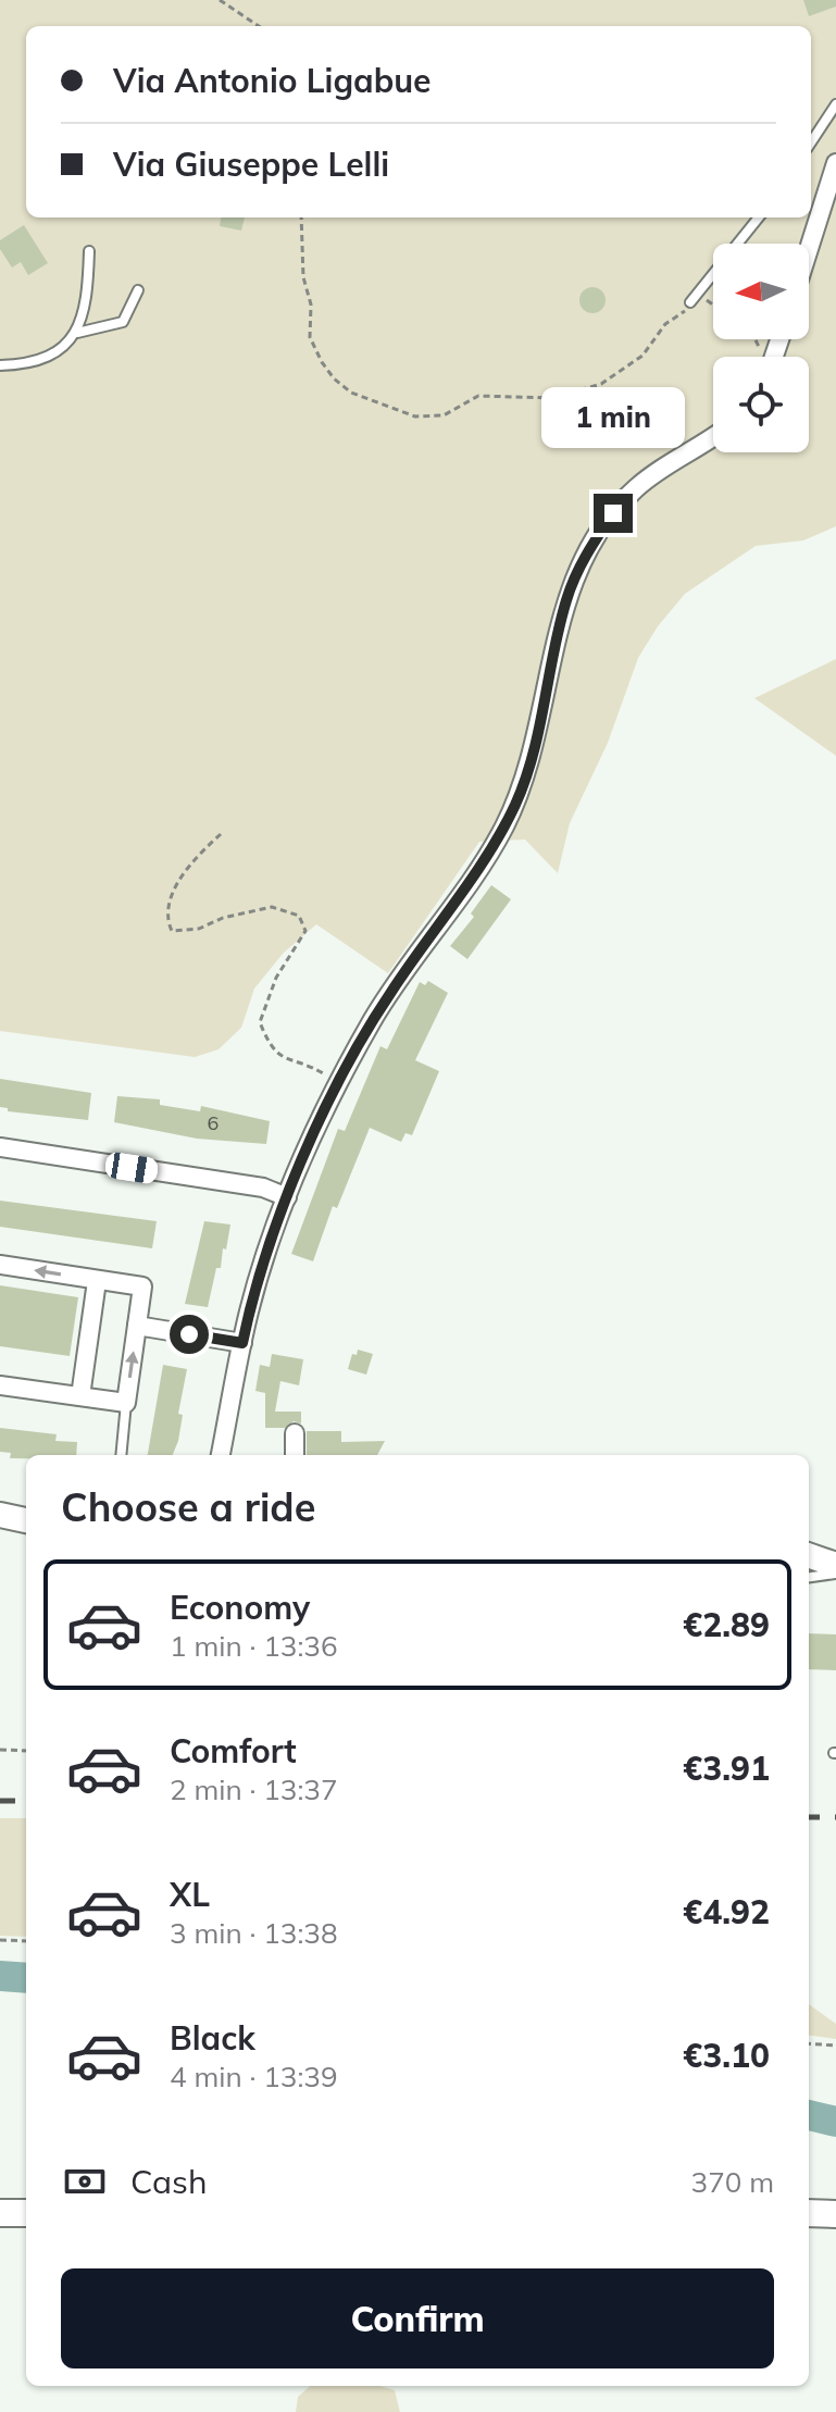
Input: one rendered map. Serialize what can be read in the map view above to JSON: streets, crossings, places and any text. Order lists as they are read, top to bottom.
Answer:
{
  "house_numbers": ["6"],
  "north": "left",
  "page": {
    "banner": ["Via Antonio Ligabue", "Via Giuseppe Lelli"],
    "bubble": "1 min",
    "heading": "Choose a ride",
    "list": [
      {
        "name": "Economy",
        "note": "1 min · 13:36",
        "value": "€2.89"
      },
      {
        "name": "Comfort",
        "note": "2 min · 13:37",
        "value": "€3.91"
      },
      {
        "name": "XL",
        "note": "3 min · 13:38",
        "value": "€4.92"
      },
      {
        "name": "Black",
        "note": "4 min · 13:39",
        "value": "€3.10"
      }
    ],
    "pay": ["Cash", "370 m"],
    "buttons": "Confirm"
  }
}
